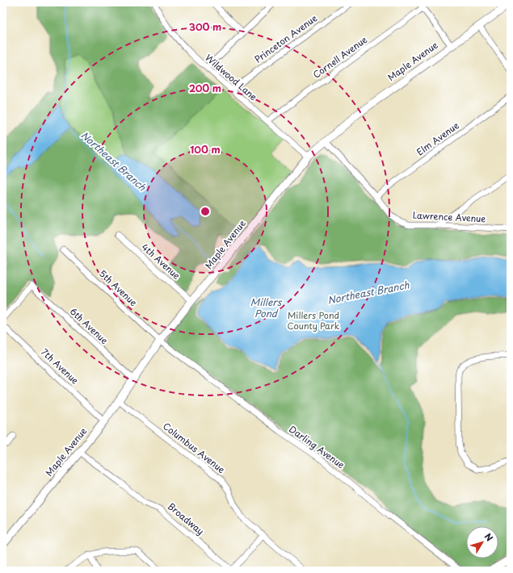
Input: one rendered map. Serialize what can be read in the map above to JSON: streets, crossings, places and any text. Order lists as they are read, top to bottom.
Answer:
{
  "streets": {
    "main road": ["Maple Avenue"],
    "street": [
      "Princeton Avenue",
      "Cornell Avenue",
      "Wildwood Lane",
      "Elm Avenue",
      "Lawrence Avenue",
      "4th Avenue",
      "5th Avenue",
      "6th Avenue",
      "7th Avenue",
      "Darling Avenue",
      "Columbus Avenue",
      "Broadway"
    ]
  },
  "crossings": [
    ["Princeton Avenue", "Wildwood Lane"],
    ["Cornell Avenue", "Wildwood Lane"],
    ["Maple Avenue", "Wildwood Lane"],
    ["Maple Avenue", "Lawrence Avenue"],
    ["Maple Avenue", "4th Avenue"],
    ["Maple Avenue", "5th Avenue"],
    ["Maple Avenue", "6th Avenue"],
    ["Maple Avenue", "7th Avenue"],
    ["Maple Avenue", "Darling Avenue"],
    ["Maple Avenue", "Columbus Avenue"],
    ["Maple Avenue", "Broadway"],
    ["Elm Avenue", "Lawrence Avenue"],
    ["5th Avenue", "Darling Avenue"]
  ],
  "water": ["Northeast Branch", "Millers Pond"],
  "parks": ["Millers Pond County Park"],
  "north": "top right",
  "rings": ["300 m", "200 m", "100 m"]
}
